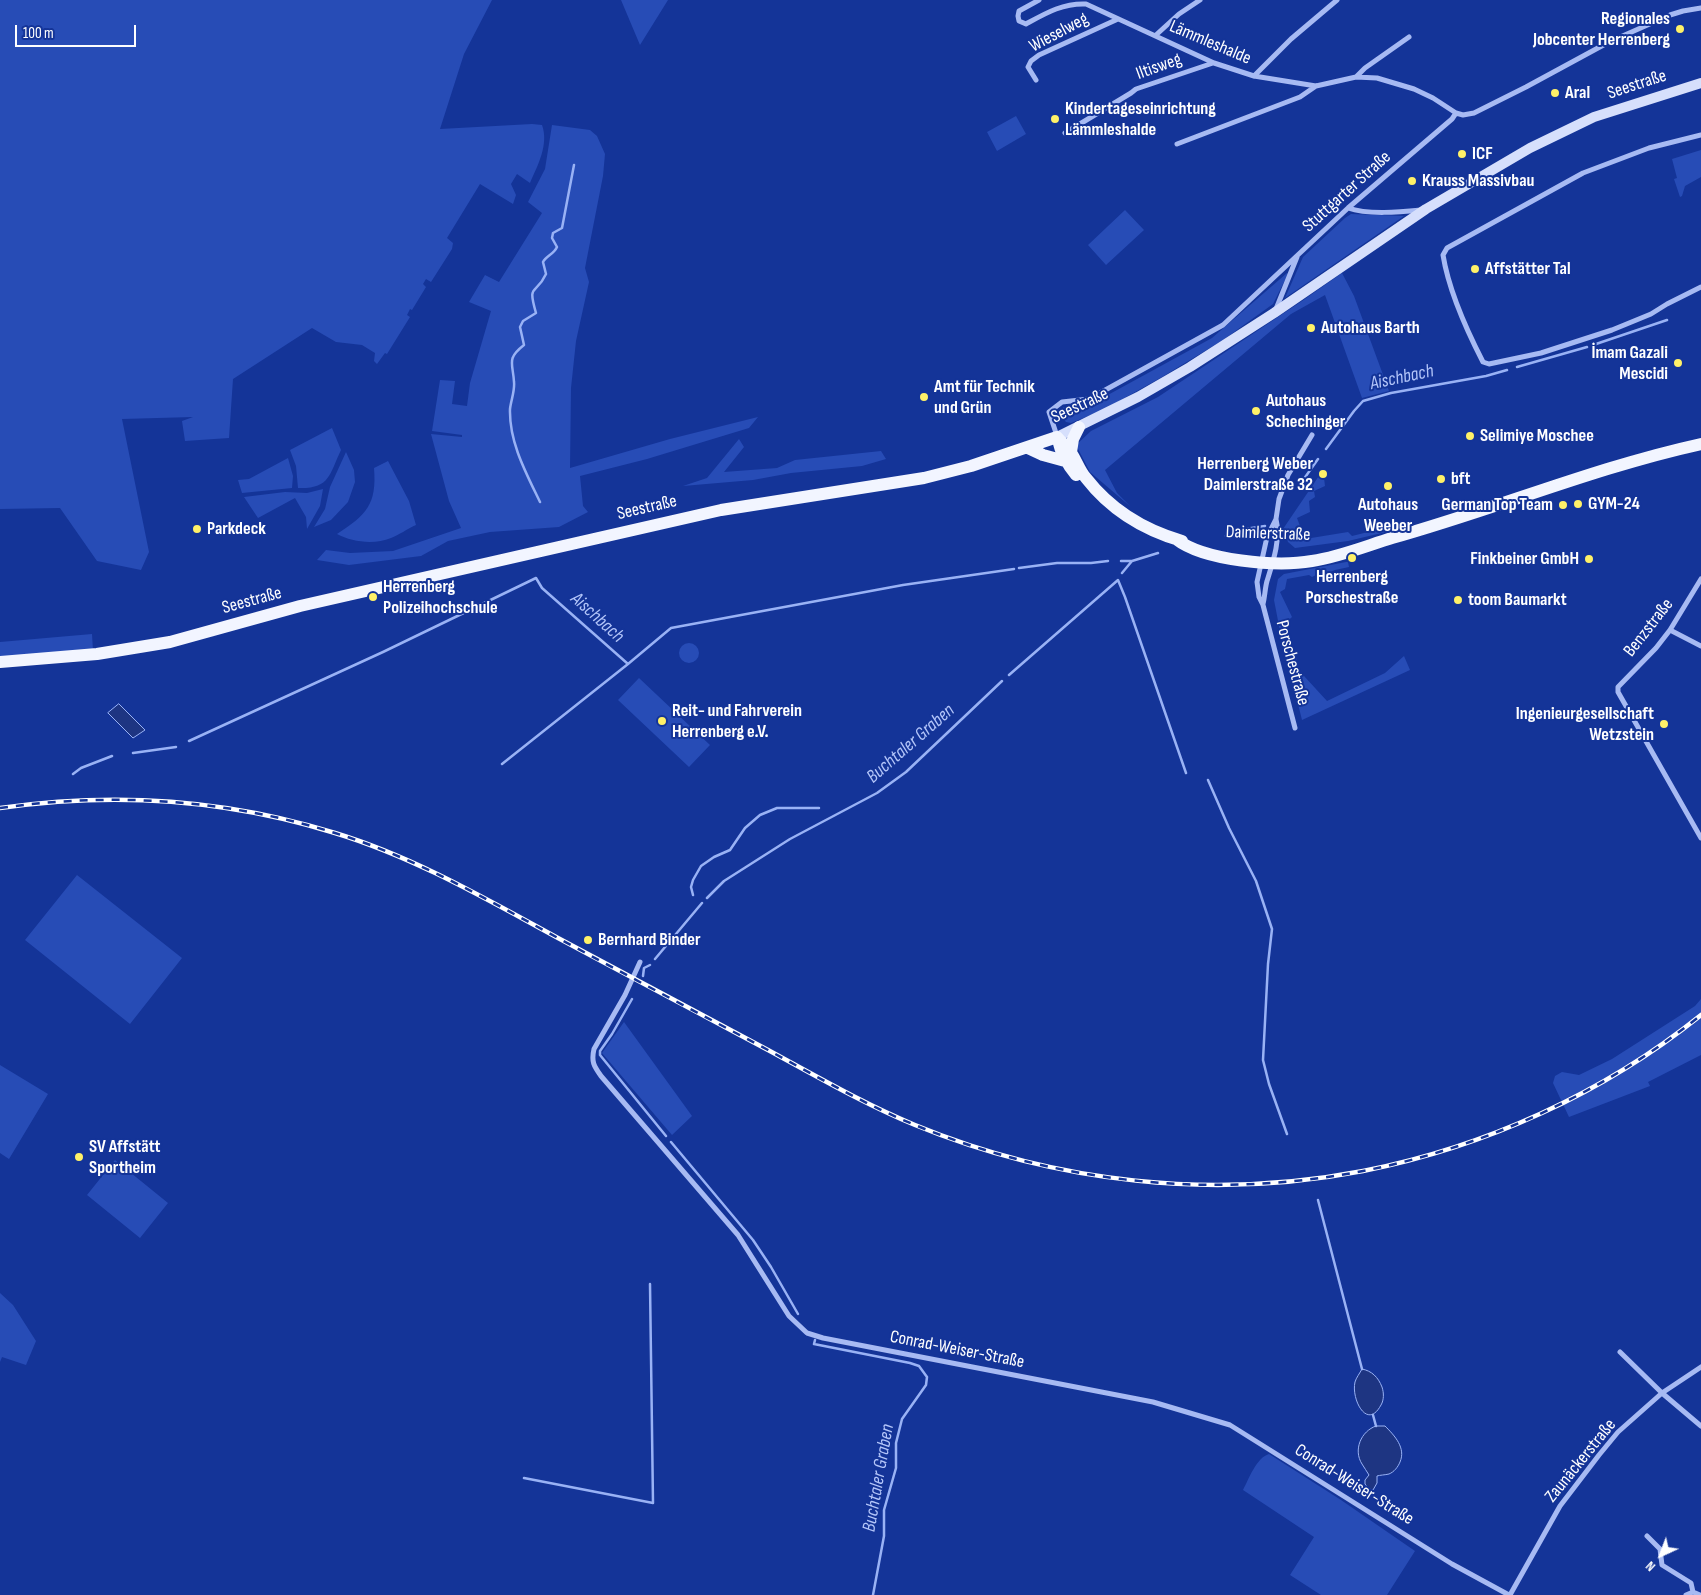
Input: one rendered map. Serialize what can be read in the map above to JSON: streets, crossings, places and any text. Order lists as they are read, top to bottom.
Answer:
{
  "streets": {
    "main road": ["Seestraße", "Daimlerstraße"],
    "street": [
      "Wieselweg",
      "Lämmleshalde",
      "Iltisweg",
      "Stuttgarter Straße",
      "Benzstraße",
      "Porschestraße",
      "Conrad-Weiser-Straße",
      "Zaunäckerstraße"
    ]
  },
  "crossings": [
    ["Wieselweg", "Lämmleshalde"],
    ["Lämmleshalde", "Iltisweg"],
    ["Lämmleshalde", "Stuttgarter Straße"],
    ["Seestraße", "Stuttgarter Straße"],
    ["Seestraße", "Daimlerstraße"],
    ["Stuttgarter Straße", "Daimlerstraße"],
    ["Daimlerstraße", "Porschestraße"],
    ["Conrad-Weiser-Straße", "Zaunäckerstraße"]
  ],
  "water": ["Aischbach", "Buchtaler Graben"],
  "places": [
    "Regionales Jobcenter Herrenberg",
    "Aral",
    "Kindertageseinrichtung Lämmleshalde",
    "ICF",
    "Krauss Massivbau",
    "Affstätter Tal",
    "Autohaus Barth",
    "İmam Gazali Mescidi",
    "Amt für Technik und Grün",
    "Autohaus Schechinger",
    "Selimiye Moschee",
    "Herrenberg Weber Daimlerstraße 32",
    "bft",
    "Autohaus Weeber",
    "GYM-24",
    "German Top Team",
    "Parkdeck",
    "Herrenberg Porschestraße",
    "Finkbeiner GmbH",
    "Herrenberg Polizeihochschule",
    "toom Baumarkt",
    "Reit- und Fahrverein Herrenberg e.V.",
    "Ingenieurgesellschaft Wetzstein",
    "Bernhard Binder",
    "SV Affstätt Sportheim"
  ],
  "scale_bar": "100 m",
  "north": "bottom left"
}
